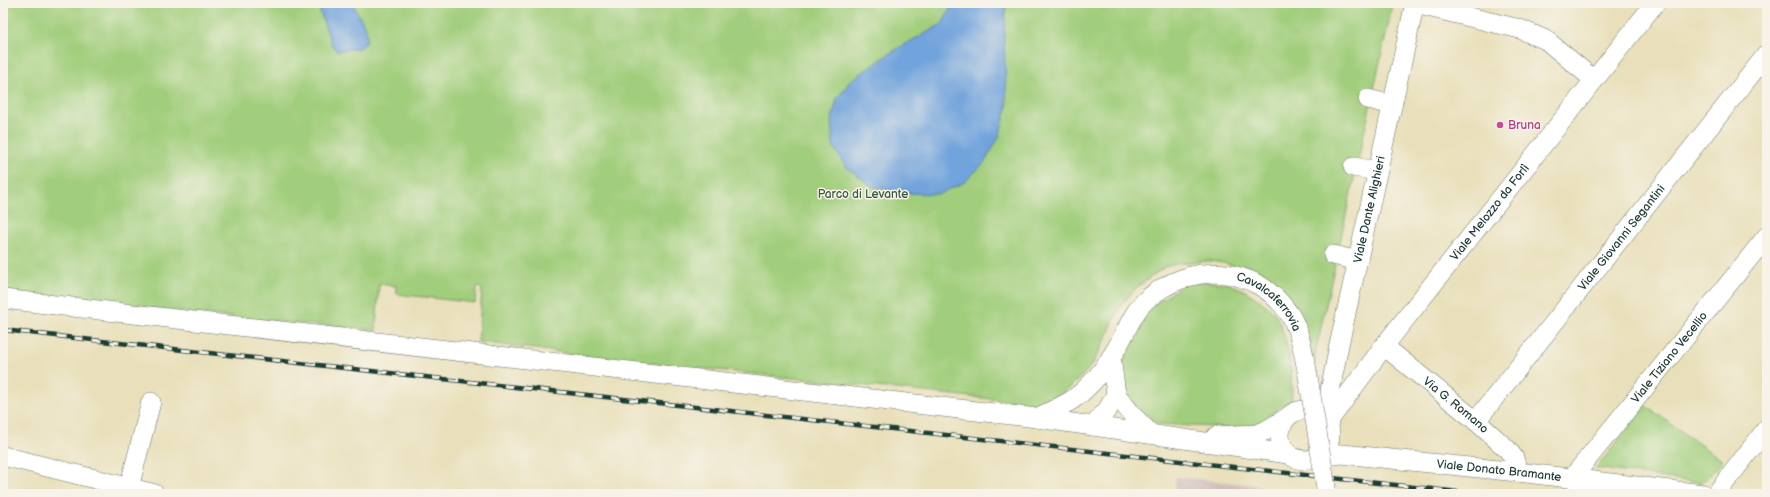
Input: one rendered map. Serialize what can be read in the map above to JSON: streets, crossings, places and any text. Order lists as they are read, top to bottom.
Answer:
{
  "streets": {
    "street": [
      "Viale Dante Alighieri",
      "Viale Melozzo da Forlì",
      "Viale Giovanni Segantini",
      "Cavalcaferrovia",
      "Viale Tiziano Vecellio",
      "Via G. Romano",
      "Viale Donato Bramante"
    ]
  },
  "crossings": [
    ["Viale Dante Alighieri", "Viale Melozzo da Forlì"],
    ["Viale Dante Alighieri", "Viale Donato Bramante"],
    ["Viale Melozzo da Forlì", "Via G. Romano"],
    ["Viale Melozzo da Forlì", "Viale Donato Bramante"],
    ["Viale Giovanni Segantini", "Via G. Romano"],
    ["Viale Tiziano Vecellio", "Viale Donato Bramante"],
    ["Via G. Romano", "Viale Donato Bramante"]
  ],
  "parks": ["Parco di Levante"],
  "places": ["Bruna"]
}
